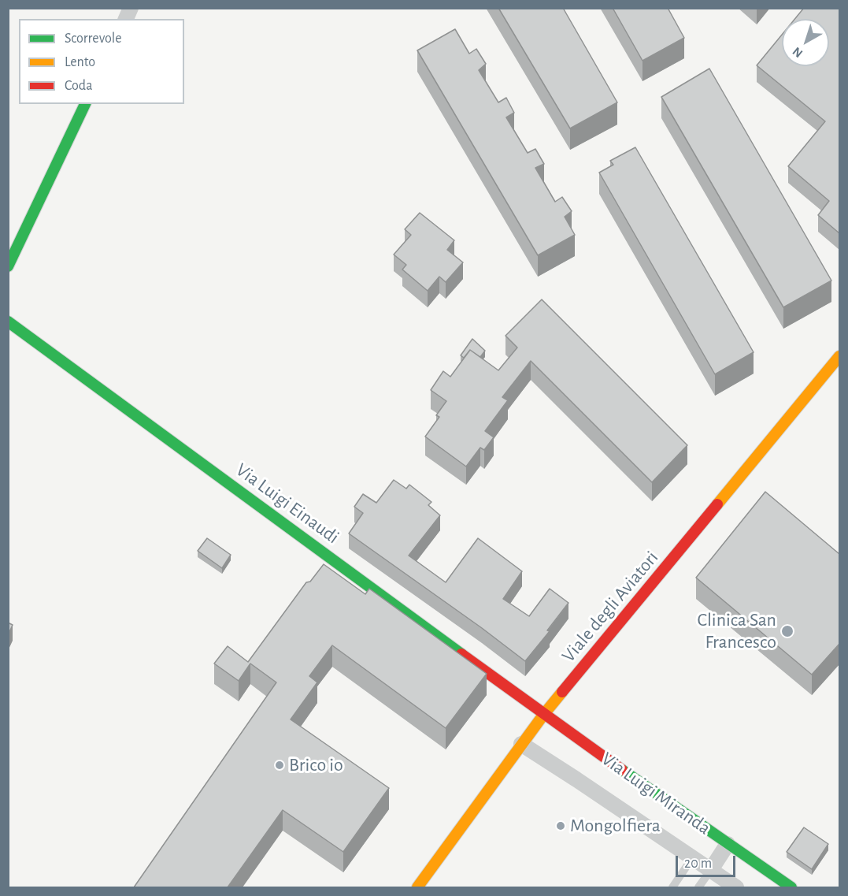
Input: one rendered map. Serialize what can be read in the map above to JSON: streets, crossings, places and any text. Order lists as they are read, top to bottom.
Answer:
{
  "streets": {
    "street": ["Via Luigi Einaudi", "Viale degli Aviatori", "Via Luigi Miranda"]
  },
  "crossings": [
    ["Via Luigi Einaudi", "Viale degli Aviatori"],
    ["Via Luigi Einaudi", "Via Luigi Miranda"],
    ["Viale degli Aviatori", "Via Luigi Miranda"]
  ],
  "places": ["Clinica San Francesco", "Brico io", "Mongolfiera"],
  "legend": ["Scorrevole", "Lento", "Coda"],
  "scale_bar": "20 m",
  "north": "bottom left"
}
